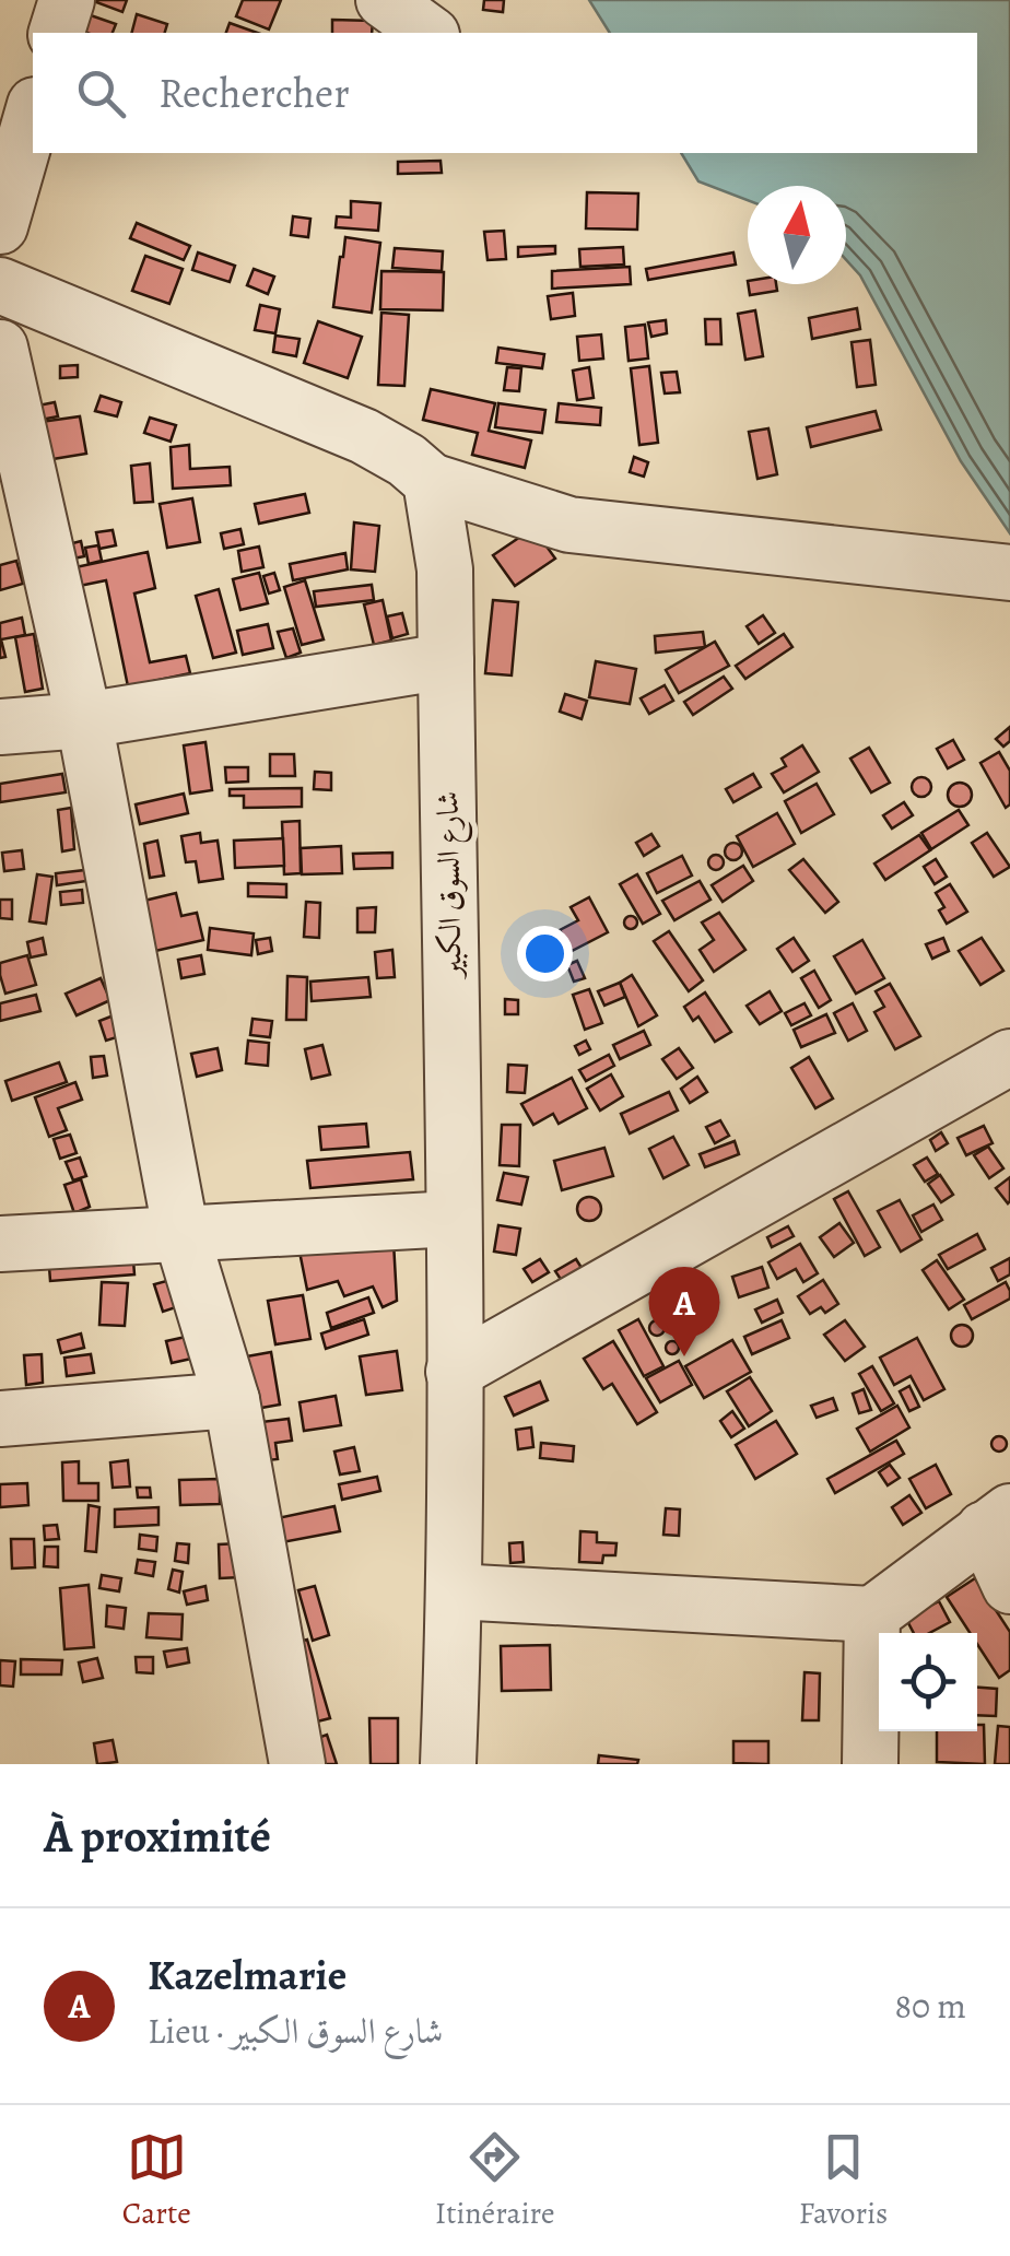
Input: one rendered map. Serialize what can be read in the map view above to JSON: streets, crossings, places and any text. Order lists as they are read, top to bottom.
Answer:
{
  "streets": {
    "street": ["شارع السوق الكبير"]
  },
  "north": "top",
  "page": {
    "search": "Rechercher",
    "pins": "A",
    "heading": "À proximité",
    "list": [
      {
        "mark": "A",
        "name": "Kazelmarie",
        "note": "Lieu · شارع السوق الكبير",
        "value": "80 m"
      }
    ],
    "nav": ["Carte", "Itinéraire", "Favoris"]
  }
}
